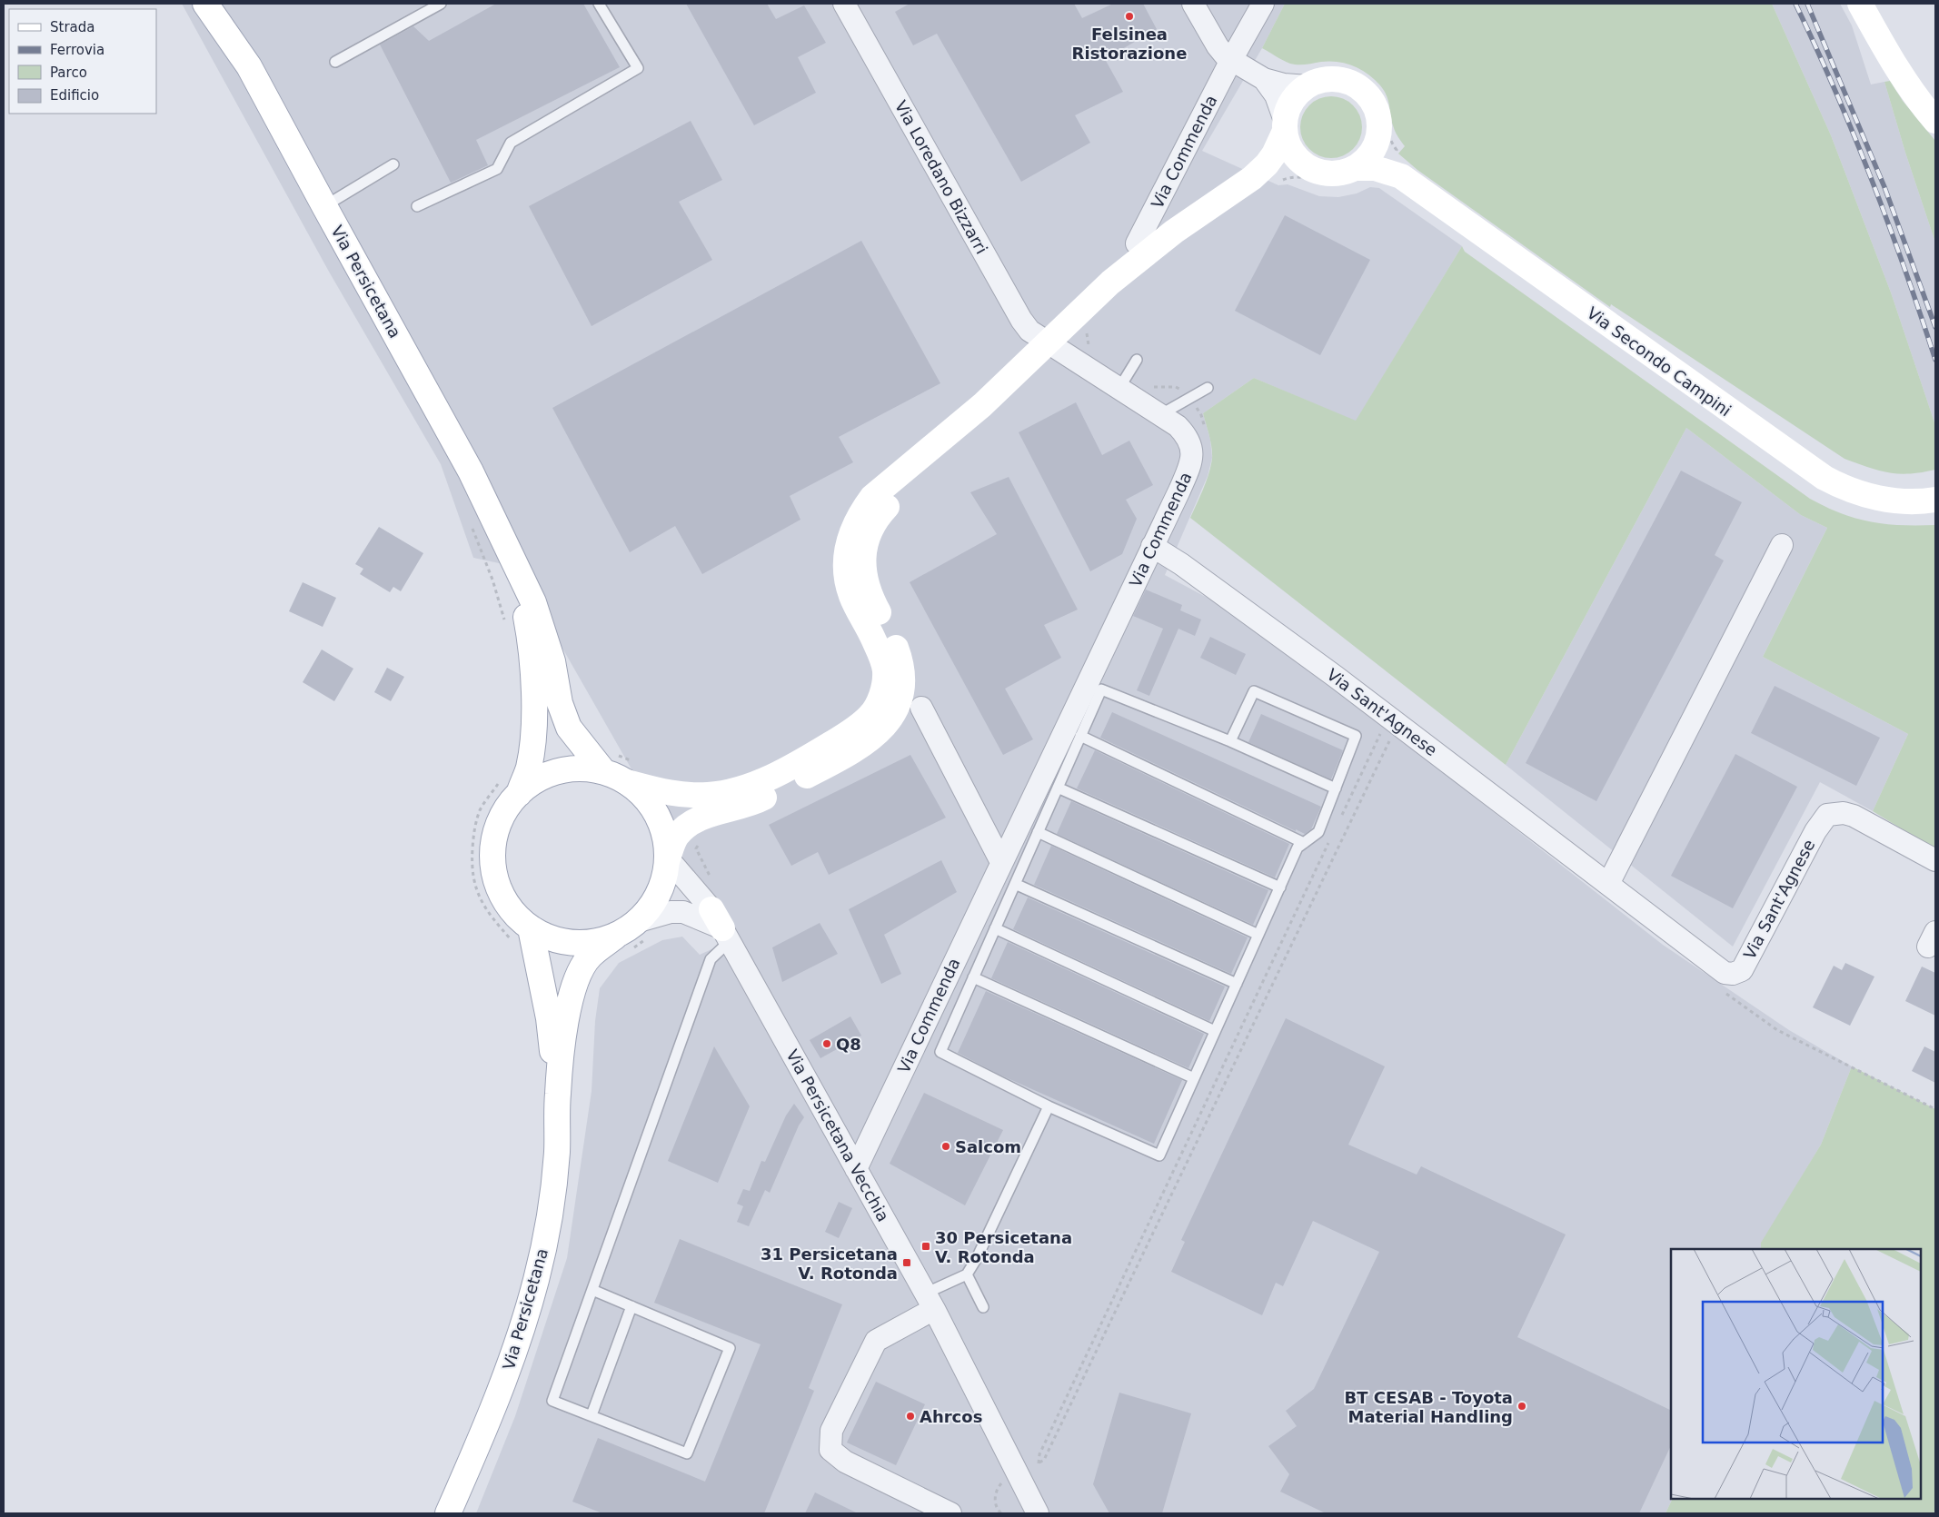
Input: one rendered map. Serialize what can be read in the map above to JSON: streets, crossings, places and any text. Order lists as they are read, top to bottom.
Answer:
{
  "streets": {
    "street": [
      "Via Commenda",
      "Via Loredano Bizzarri",
      "Via Persicetana",
      "Via Secondo Campini",
      "Via Sant'Agnese",
      "Via Persicetana Vecchia"
    ]
  },
  "crossings": [
    ["Via Commenda", "Via Loredano Bizzarri"],
    ["Via Commenda", "Via Secondo Campini"],
    ["Via Commenda", "Via Sant'Agnese"],
    ["Via Commenda", "Via Persicetana Vecchia"],
    ["Via Persicetana", "Via Persicetana Vecchia"]
  ],
  "places": {
    "other": [
      "Felsinea Ristorazione",
      "Q8",
      "Salcom",
      "BT CESAB - Toyota Material Handling",
      "Ahrcos"
    ],
    "transit": ["30 Persicetana V. Rotonda", "31 Persicetana V. Rotonda"]
  },
  "legend": [
    "Strada",
    "Ferrovia",
    "Parco",
    "Edificio"
  ]
}
